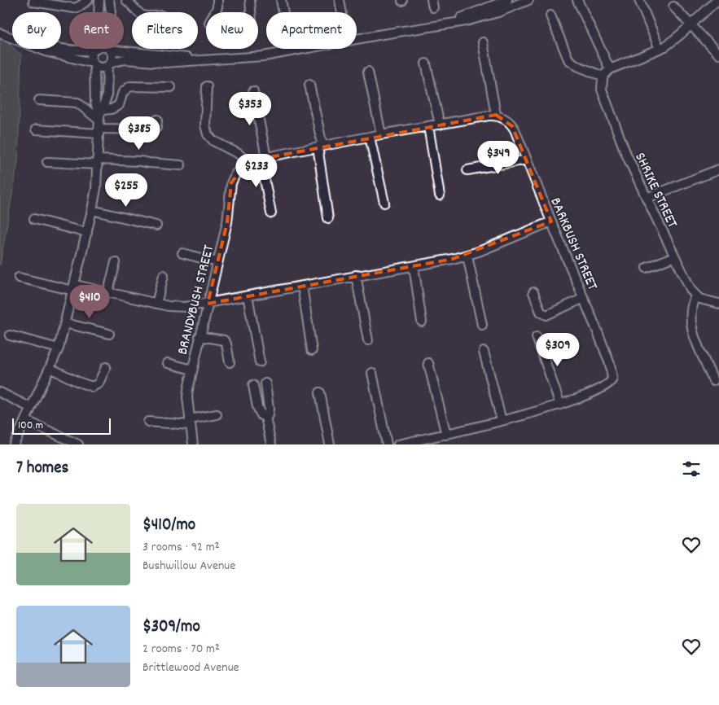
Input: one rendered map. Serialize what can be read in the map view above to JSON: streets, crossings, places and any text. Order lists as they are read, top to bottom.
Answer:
{
  "streets": {
    "street": ["SHRIKE STREET", "BARKBUSH STREET", "BRANDYBUSH STREET"]
  },
  "scale_bar": "100 m",
  "page": {
    "chip": [
      "Buy",
      "Rent",
      "Filters",
      "New",
      "Apartment"
    ],
    "price": [
      "$353",
      "$385",
      "$349",
      "$233",
      "$255",
      "$410",
      "$309"
    ],
    "scale": "100 m",
    "heading": "7 homes",
    "list": [
      {
        "name": "$410/mo",
        "note": "3 rooms · 92 m² · Bushwillow Avenue"
      },
      {
        "name": "$309/mo",
        "note": "2 rooms · 70 m² · Brittlewood Avenue"
      }
    ]
  }
}
